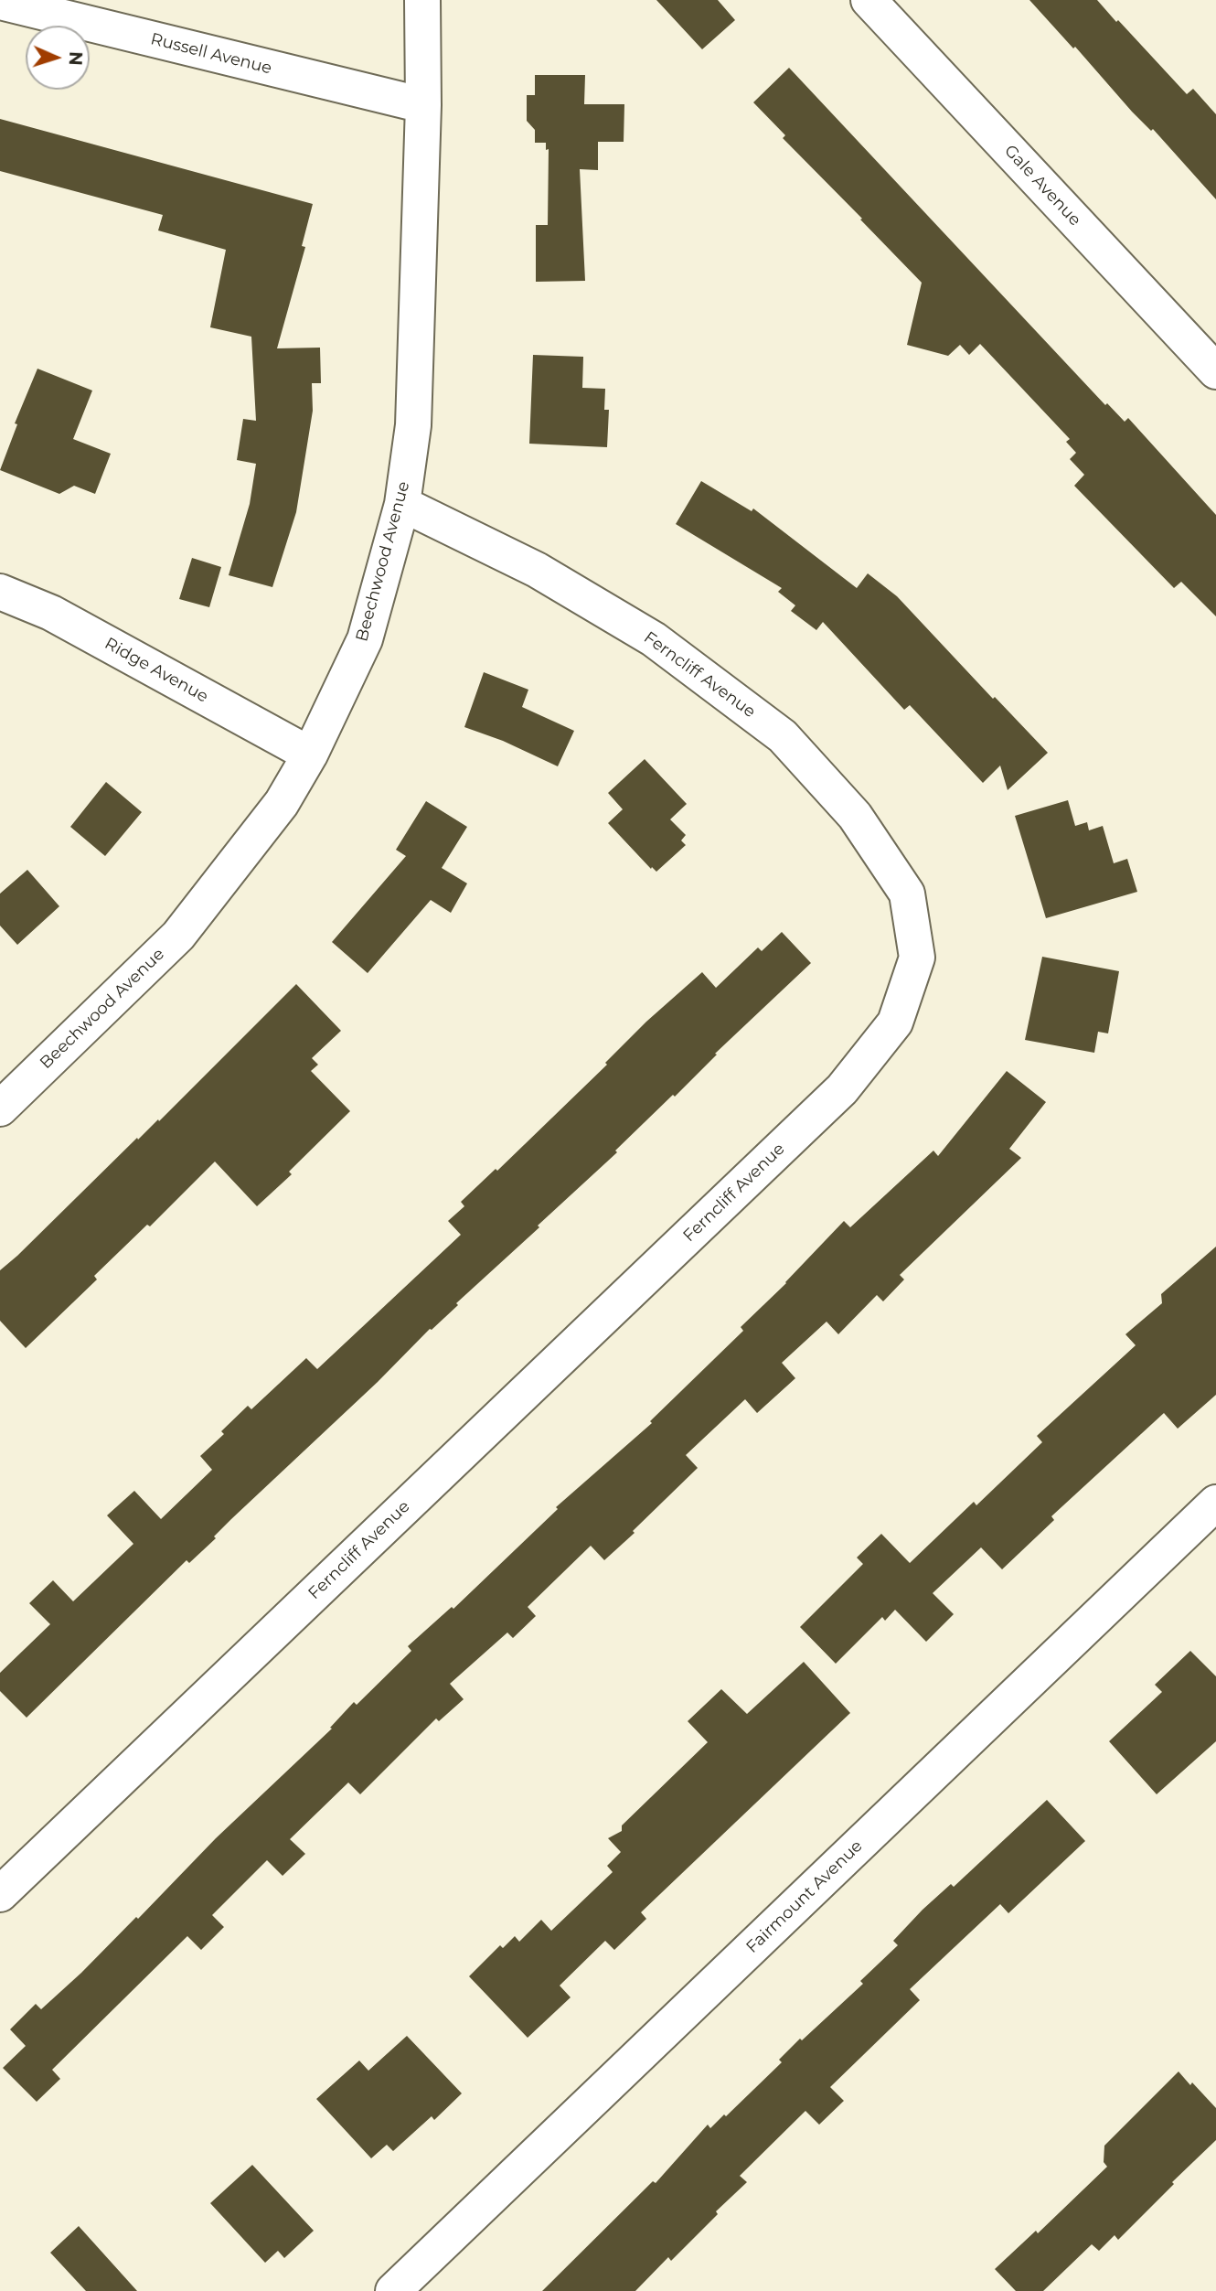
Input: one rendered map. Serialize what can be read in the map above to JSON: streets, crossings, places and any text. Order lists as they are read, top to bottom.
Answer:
{
  "streets": {
    "street": [
      "Russell Avenue",
      "Gale Avenue",
      "Beechwood Avenue",
      "Ridge Avenue",
      "Ferncliff Avenue",
      "Fairmount Avenue"
    ]
  },
  "crossings": [
    ["Russell Avenue", "Beechwood Avenue"],
    ["Beechwood Avenue", "Ridge Avenue"],
    ["Beechwood Avenue", "Ferncliff Avenue"]
  ],
  "north": "right"
}
